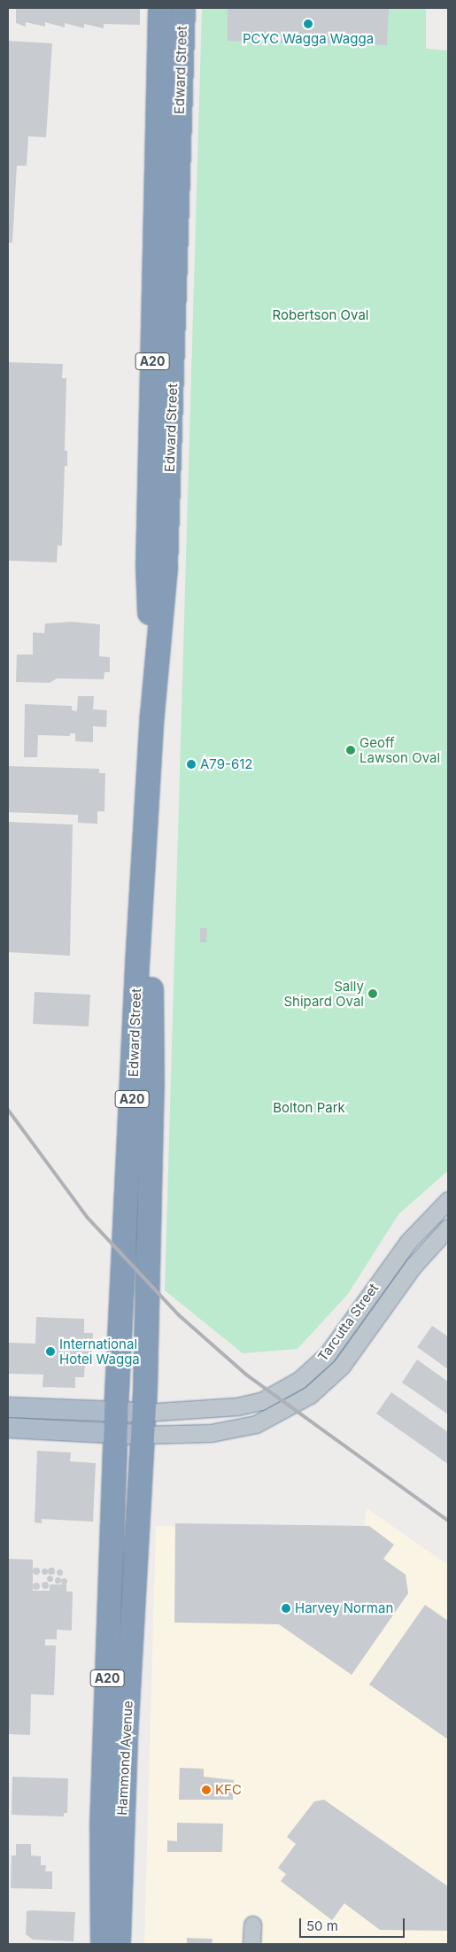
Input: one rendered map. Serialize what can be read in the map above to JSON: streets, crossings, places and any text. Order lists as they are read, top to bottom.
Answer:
{
  "streets": {
    "highway": ["Edward Street", "A20", "Hammond Avenue"],
    "street": ["Tarcutta Street"]
  },
  "crossings": [
    ["Edward Street", "Tarcutta Street"],
    ["Edward Street", "Hammond Avenue"],
    ["Tarcutta Street", "Hammond Avenue"]
  ],
  "parks": ["Robertson Oval", "Bolton Park"],
  "places": [
    "PCYC Wagga Wagga",
    "Geoff Lawson Oval",
    "A79-612",
    "Sally Shipard Oval",
    "International Hotel Wagga",
    "Harvey Norman",
    "KFC"
  ],
  "scale_bar": "50 m"
}
